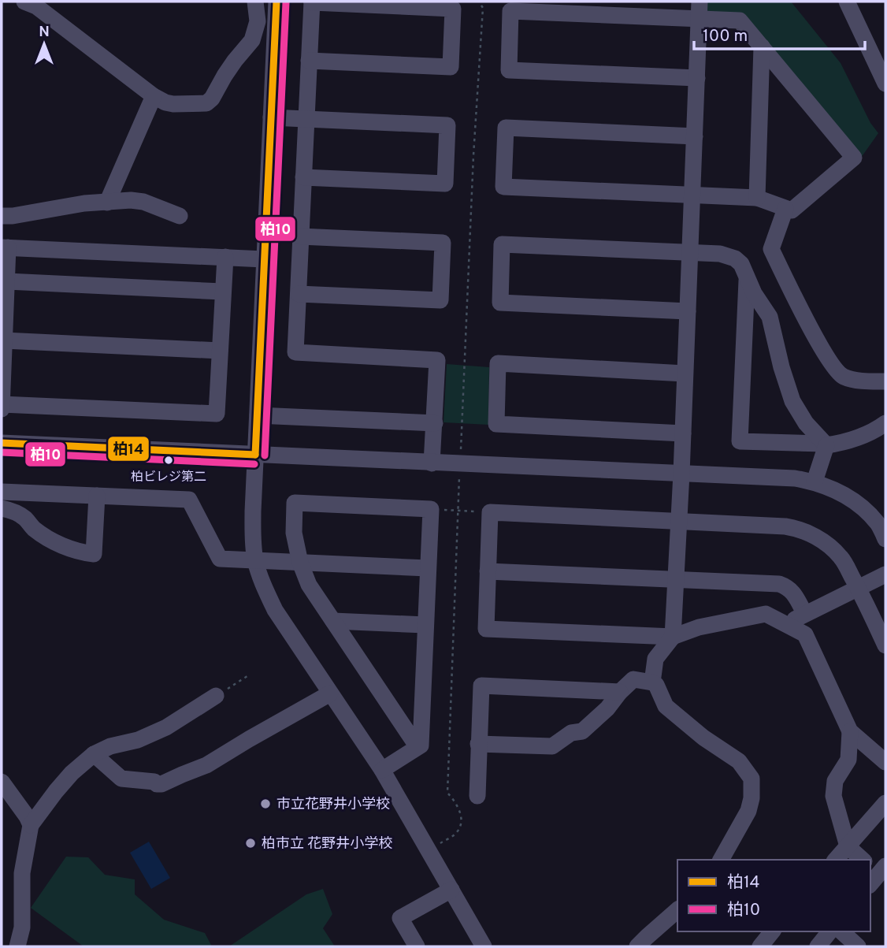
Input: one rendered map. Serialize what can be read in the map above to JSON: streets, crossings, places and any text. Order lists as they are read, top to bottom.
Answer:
{
  "places": ["柏ビレジ第二", "市立花野井小学校", "柏市立 花野井小学校"],
  "lines": ["transit line 柏14", "transit line 柏10"],
  "legend": ["柏14", "柏10"],
  "scale_bar": "100 m",
  "north": "top"
}
